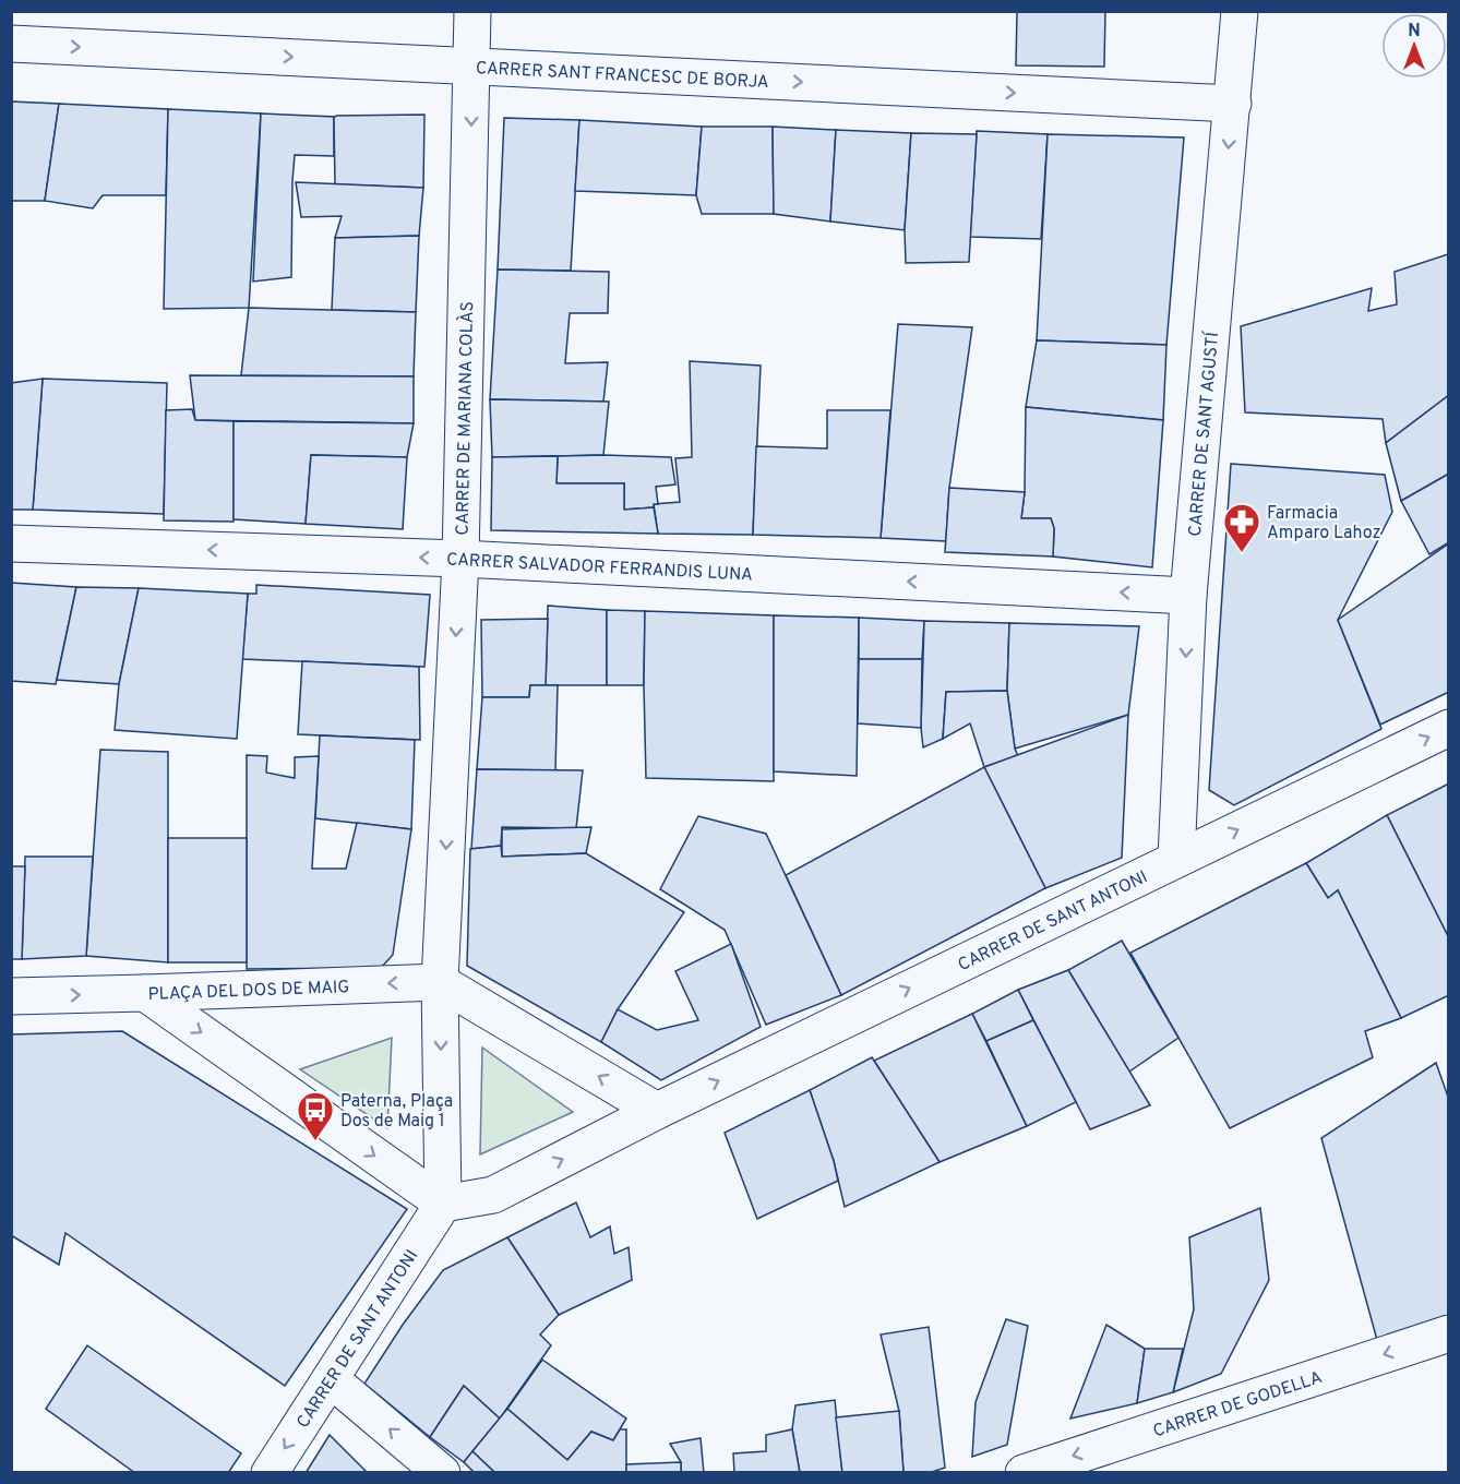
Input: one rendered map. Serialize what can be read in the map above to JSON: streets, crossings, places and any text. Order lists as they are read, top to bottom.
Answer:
{
  "streets": {
    "street": [
      "CARRER SANT FRANCESC DE BORJA",
      "CARRER DE MARIANA COLÀS",
      "CARRER DE SANT AGUSTÍ",
      "CARRER SALVADOR FERRANDIS LUNA",
      "CARRER DE SANT ANTONI",
      "PLAÇA DEL DOS DE MAIG",
      "CARRER DE GODELLA"
    ]
  },
  "crossings": [
    ["CARRER SANT FRANCESC DE BORJA", "CARRER DE MARIANA COLÀS"],
    ["CARRER SANT FRANCESC DE BORJA", "CARRER DE SANT AGUSTÍ"],
    ["CARRER DE MARIANA COLÀS", "CARRER SALVADOR FERRANDIS LUNA"],
    ["CARRER DE MARIANA COLÀS", "PLAÇA DEL DOS DE MAIG"],
    ["CARRER DE SANT AGUSTÍ", "CARRER SALVADOR FERRANDIS LUNA"],
    ["CARRER DE SANT AGUSTÍ", "CARRER DE SANT ANTONI"],
    ["CARRER DE SANT ANTONI", "PLAÇA DEL DOS DE MAIG"]
  ],
  "one_way": [
    "CARRER SANT FRANCESC DE BORJA",
    "CARRER DE MARIANA COLÀS",
    "CARRER DE SANT AGUSTÍ",
    "CARRER SALVADOR FERRANDIS LUNA",
    "CARRER DE GODELLA"
  ],
  "places": {
    "pharmacy": ["Farmacia Amparo Lahoz"],
    "bus stop": ["Paterna, Plaça Dos de Maig 1"]
  },
  "north": "top"
}
